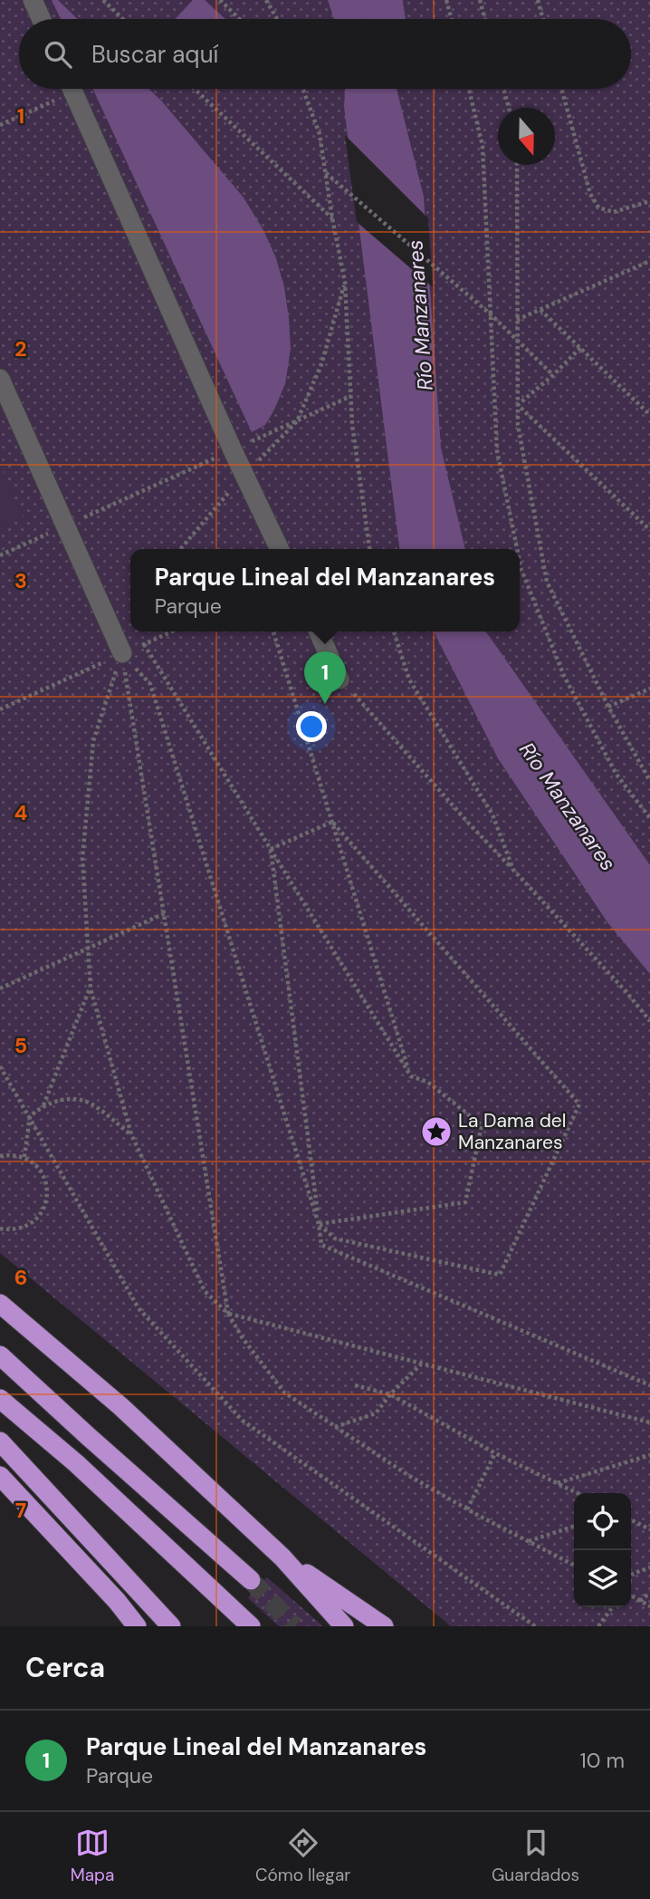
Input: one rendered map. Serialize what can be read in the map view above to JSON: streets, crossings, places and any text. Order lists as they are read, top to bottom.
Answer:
{
  "water": ["Río Manzanares"],
  "places": {
    "place": ["La Dama del Manzanares"]
  },
  "north": "bottom",
  "page": {
    "search": "Buscar aquí",
    "popup": ["Parque Lineal del Manzanares", "Parque"],
    "pins": "1",
    "heading": "Cerca",
    "list": [
      {
        "mark": "1",
        "name": "Parque Lineal del Manzanares",
        "note": "Parque",
        "value": "10 m"
      }
    ],
    "nav": ["Mapa", "Cómo llegar", "Guardados"]
  },
  "grid": {
    "rows": [
      "1",
      "2",
      "3",
      "4",
      "5",
      "6",
      "7"
    ]
  }
}
